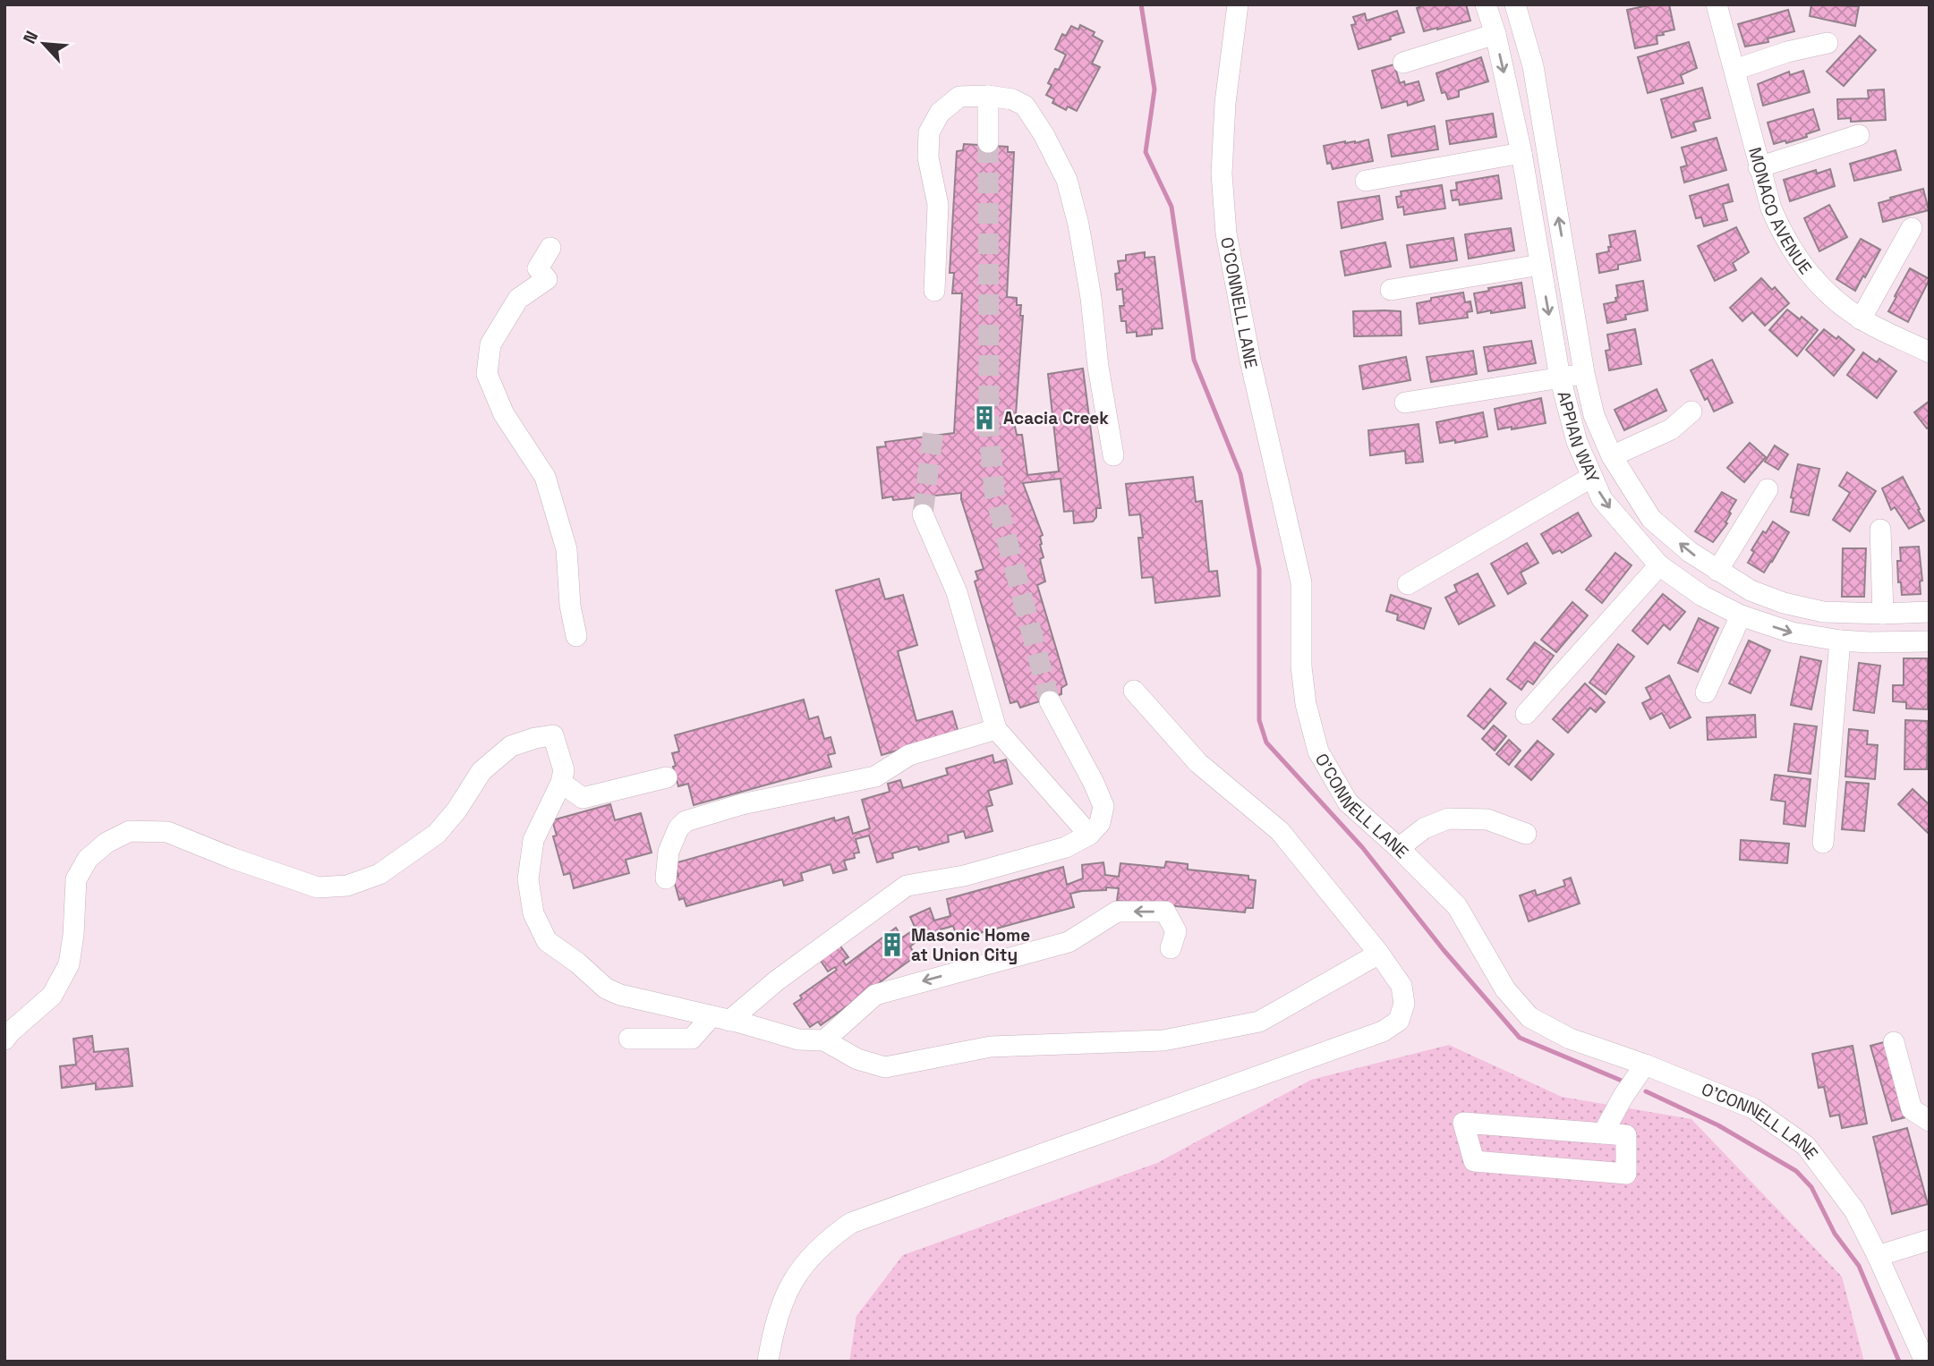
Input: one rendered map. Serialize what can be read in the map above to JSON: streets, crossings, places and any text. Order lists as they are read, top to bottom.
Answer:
{
  "streets": {
    "street": ["MONACO AVENUE", "O’CONNELL LANE", "APPIAN WAY"]
  },
  "places": {
    "building": ["Acacia Creek", "Masonic Home at Union City"]
  },
  "north": "top left"
}
